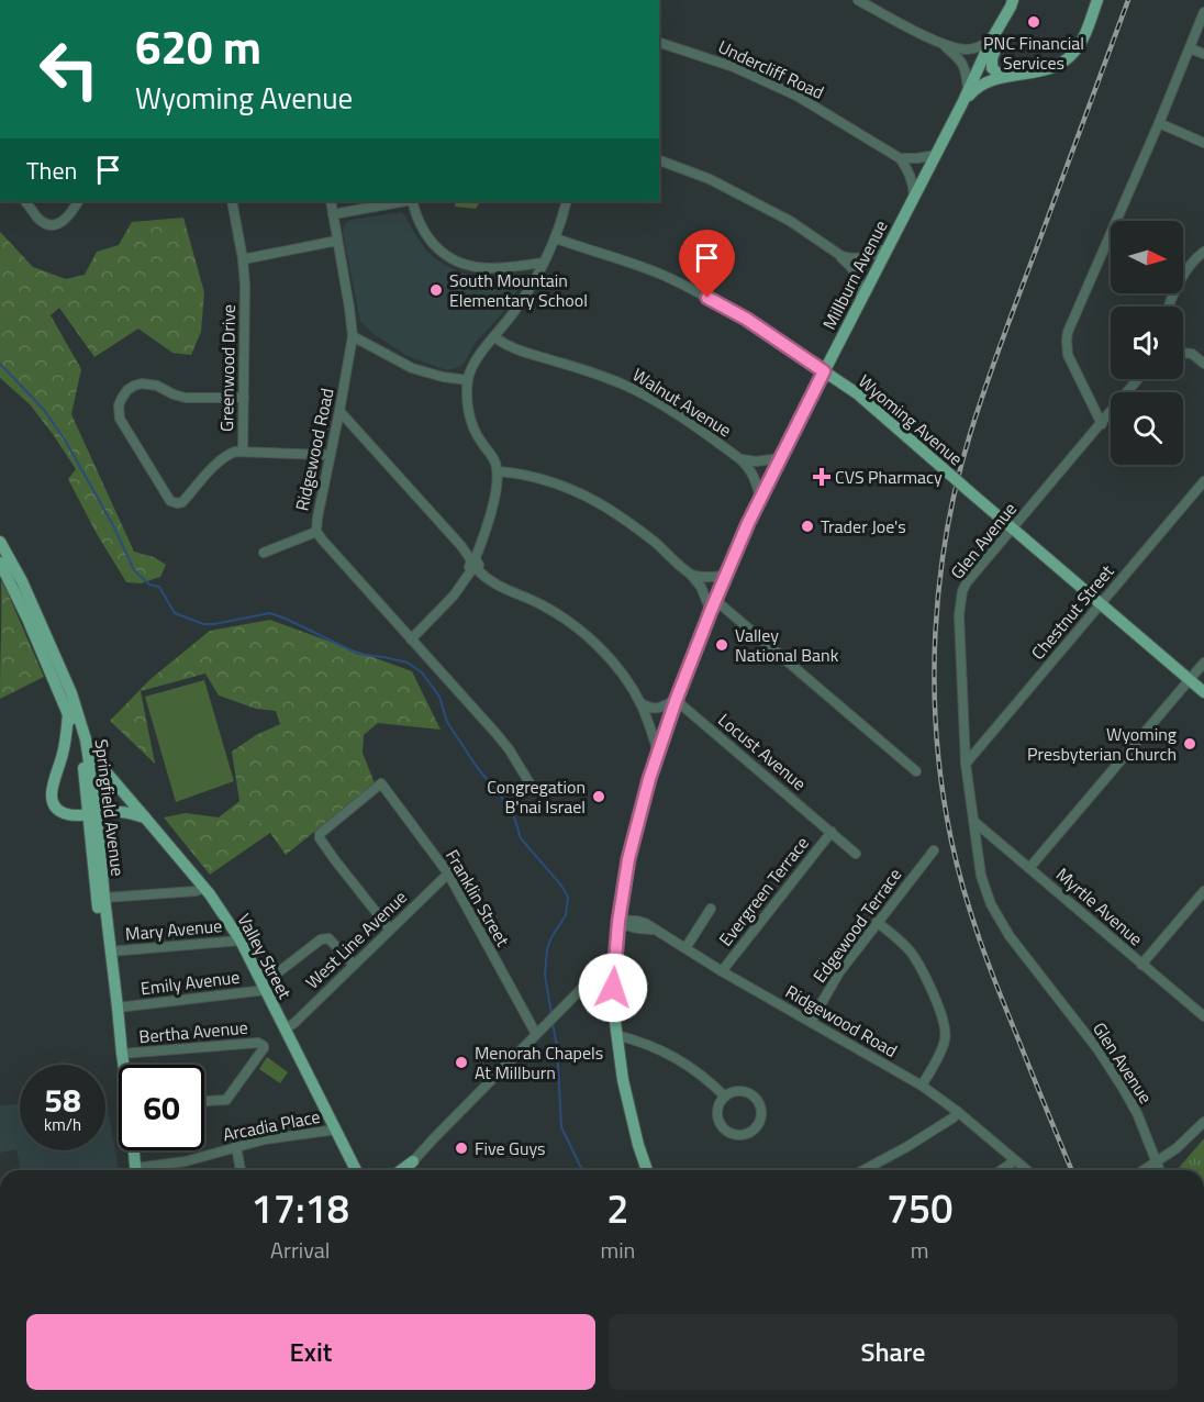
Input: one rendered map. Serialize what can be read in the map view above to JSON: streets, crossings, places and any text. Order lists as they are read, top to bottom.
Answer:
{
  "streets": {
    "main road": [
      "Millburn Avenue",
      "Wyoming Avenue",
      "Springfield Avenue",
      "Valley Street"
    ],
    "street": [
      "Undercliff Road",
      "Greenwood Drive",
      "Walnut Avenue",
      "Ridgewood Road",
      "Glen Avenue",
      "Chestnut Street",
      "Locust Avenue",
      "Evergreen Terrace",
      "Franklin Street",
      "Myrtle Avenue",
      "Edgewood Terrace",
      "Mary Avenue",
      "West Line Avenue",
      "Emily Avenue",
      "Bertha Avenue",
      "Arcadia Place"
    ]
  },
  "crossings": [
    ["Millburn Avenue", "Walnut Avenue"],
    ["Millburn Avenue", "Wyoming Avenue"],
    ["Millburn Avenue", "Ridgewood Road"],
    ["Millburn Avenue", "Locust Avenue"],
    ["Greenwood Drive", "Ridgewood Road"],
    ["Wyoming Avenue", "Glen Avenue"],
    ["Wyoming Avenue", "Chestnut Street"],
    ["Ridgewood Road", "Evergreen Terrace"],
    ["Ridgewood Road", "Edgewood Terrace"],
    ["Glen Avenue", "Chestnut Street"],
    ["Glen Avenue", "Myrtle Avenue"],
    ["Locust Avenue", "Evergreen Terrace"],
    ["Springfield Avenue", "Mary Avenue"],
    ["Springfield Avenue", "Valley Street"],
    ["Springfield Avenue", "Emily Avenue"],
    ["Springfield Avenue", "Bertha Avenue"],
    ["Franklin Street", "West Line Avenue"],
    ["Mary Avenue", "Valley Street"],
    ["West Line Avenue", "Valley Street"],
    ["Valley Street", "Emily Avenue"],
    ["Valley Street", "Arcadia Place"]
  ],
  "places": {
    "other": [
      "PNC Financial Services",
      "South Mountain Elementary School",
      "Trader Joe's",
      "Valley National Bank",
      "Wyoming Presbyterian Church",
      "Congregation B'nai Israel",
      "Menorah Chapels At Millburn",
      "Five Guys"
    ],
    "health": ["CVS Pharmacy"]
  },
  "north": "right",
  "page": {
    "turn": ["620 m", "Wyoming Avenue"],
    "then": "Then",
    "speed": "58 km/h",
    "limit": "60",
    "eta": [
      "17:18",
      "Arrival",
      "2",
      "min",
      "750",
      "m"
    ],
    "buttons": ["Exit", "Share"]
  }
}
